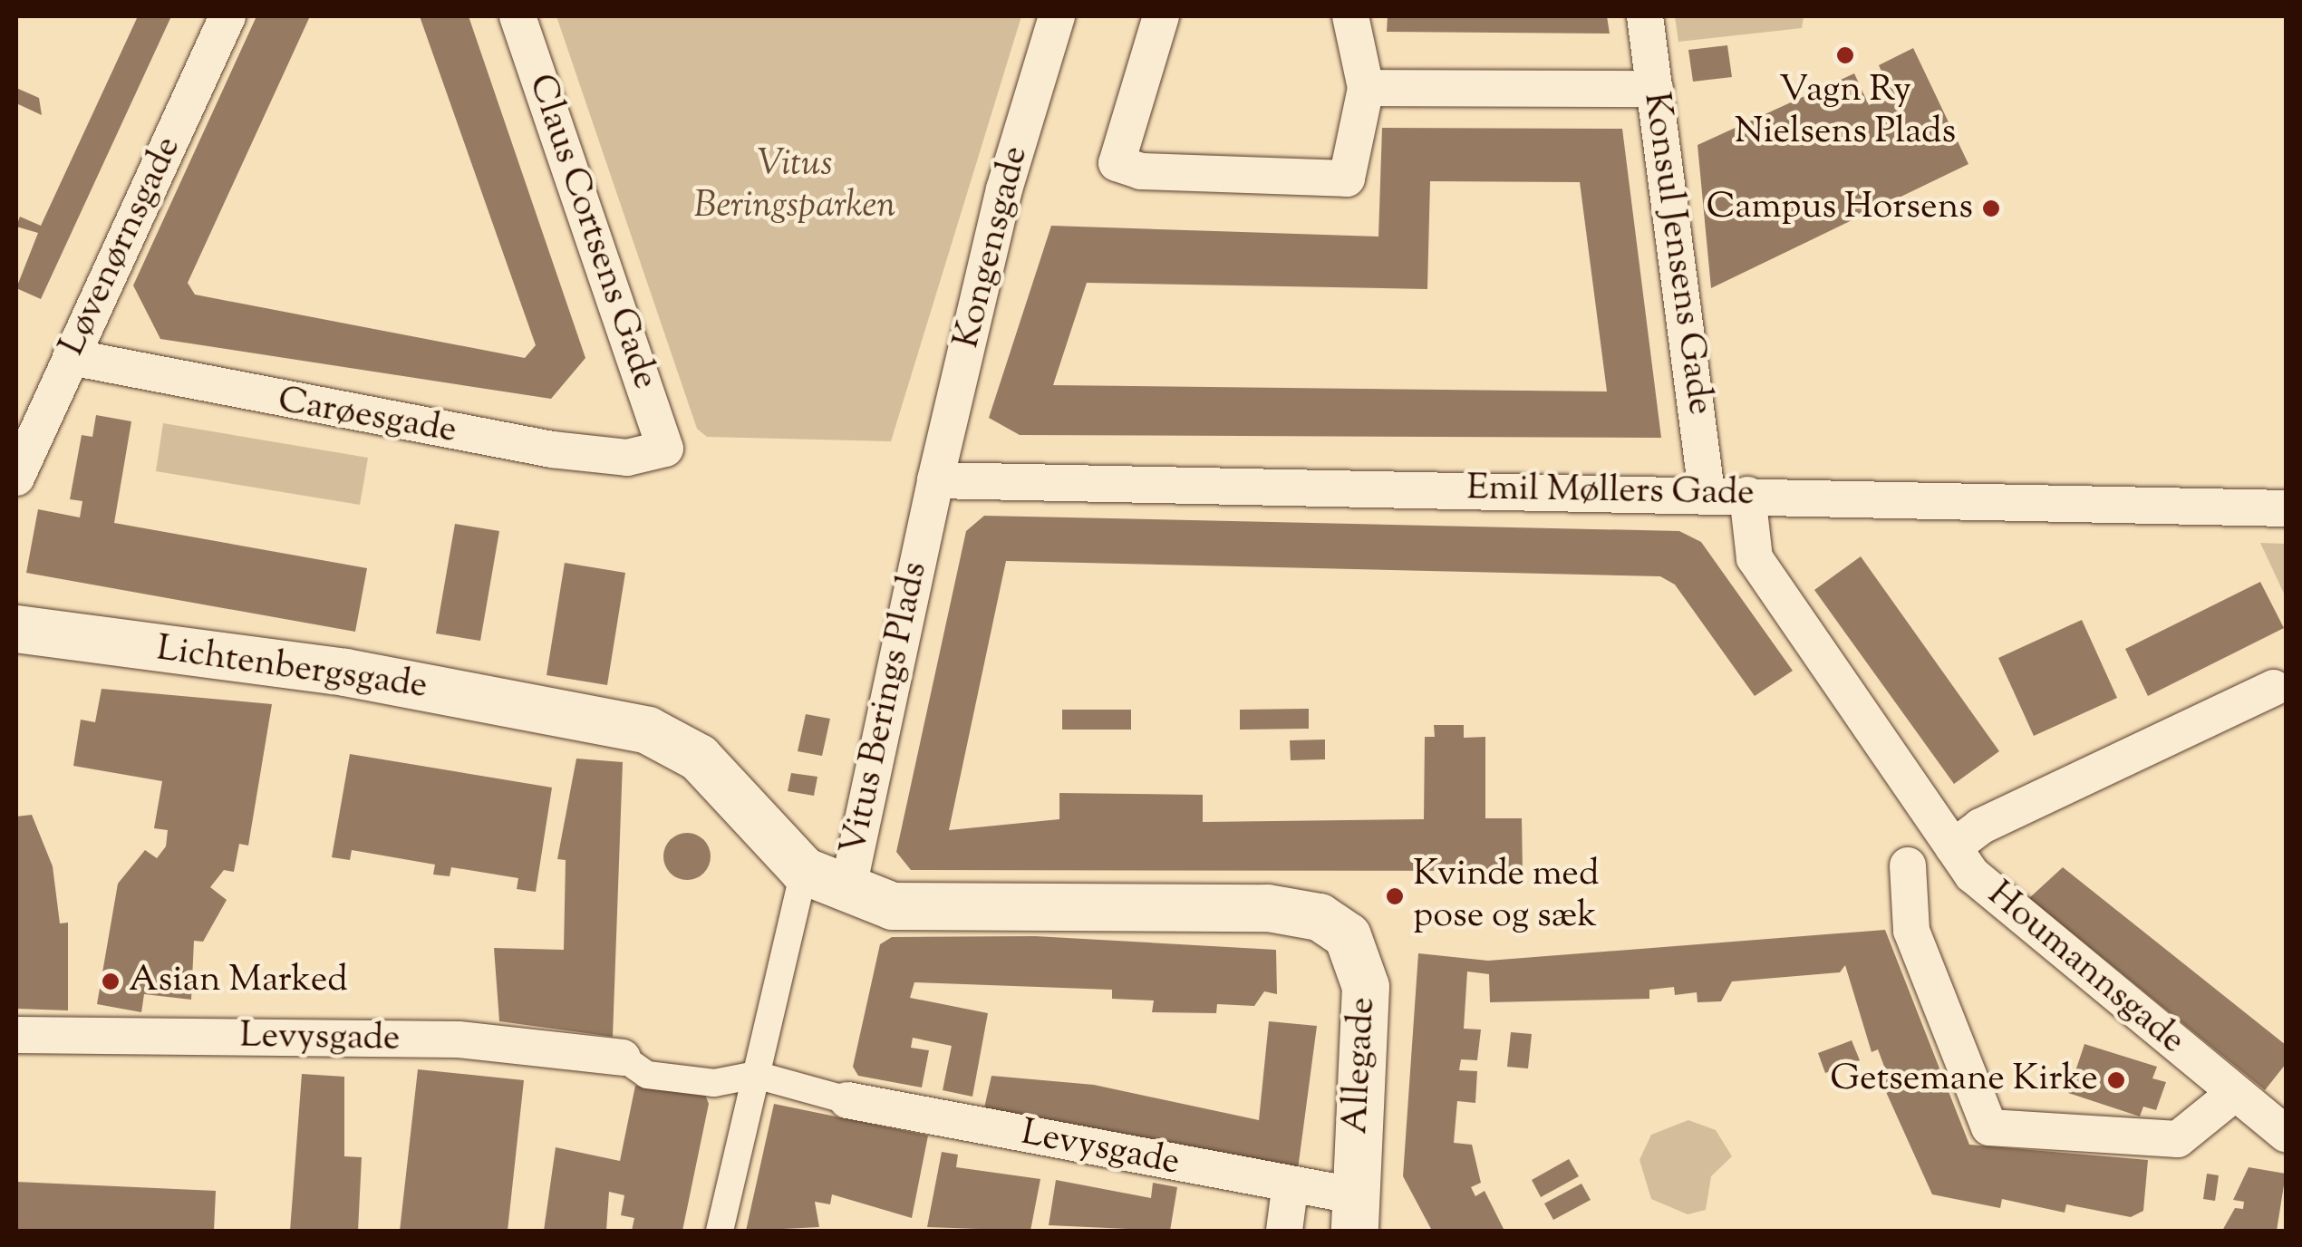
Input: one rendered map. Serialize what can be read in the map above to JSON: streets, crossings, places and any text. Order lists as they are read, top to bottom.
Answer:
{
  "streets": {
    "street": [
      "Claus Cortsens Gade",
      "Løvenørnsgade",
      "Kongensgade",
      "Konsul Jensens Gade",
      "Carøesgade",
      "Emil Møllers Gade",
      "Lichtenbergsgade",
      "Vitus Berings Plads",
      "Houmannsgade",
      "Levysgade",
      "Allegade"
    ]
  },
  "crossings": [
    ["Claus Cortsens Gade", "Carøesgade"],
    ["Løvenørnsgade", "Carøesgade"],
    ["Kongensgade", "Emil Møllers Gade"],
    ["Kongensgade", "Vitus Berings Plads"],
    ["Konsul Jensens Gade", "Emil Møllers Gade"],
    ["Emil Møllers Gade", "Vitus Berings Plads"],
    ["Lichtenbergsgade", "Vitus Berings Plads"],
    ["Vitus Berings Plads", "Allegade"],
    ["Levysgade", "Allegade"]
  ],
  "parks": ["Vitus Beringsparken"],
  "places": [
    "Vagn Ry Nielsens Plads",
    "Campus Horsens",
    "Kvinde med pose og sæk",
    "Asian Marked",
    "Getsemane Kirke"
  ]
}
